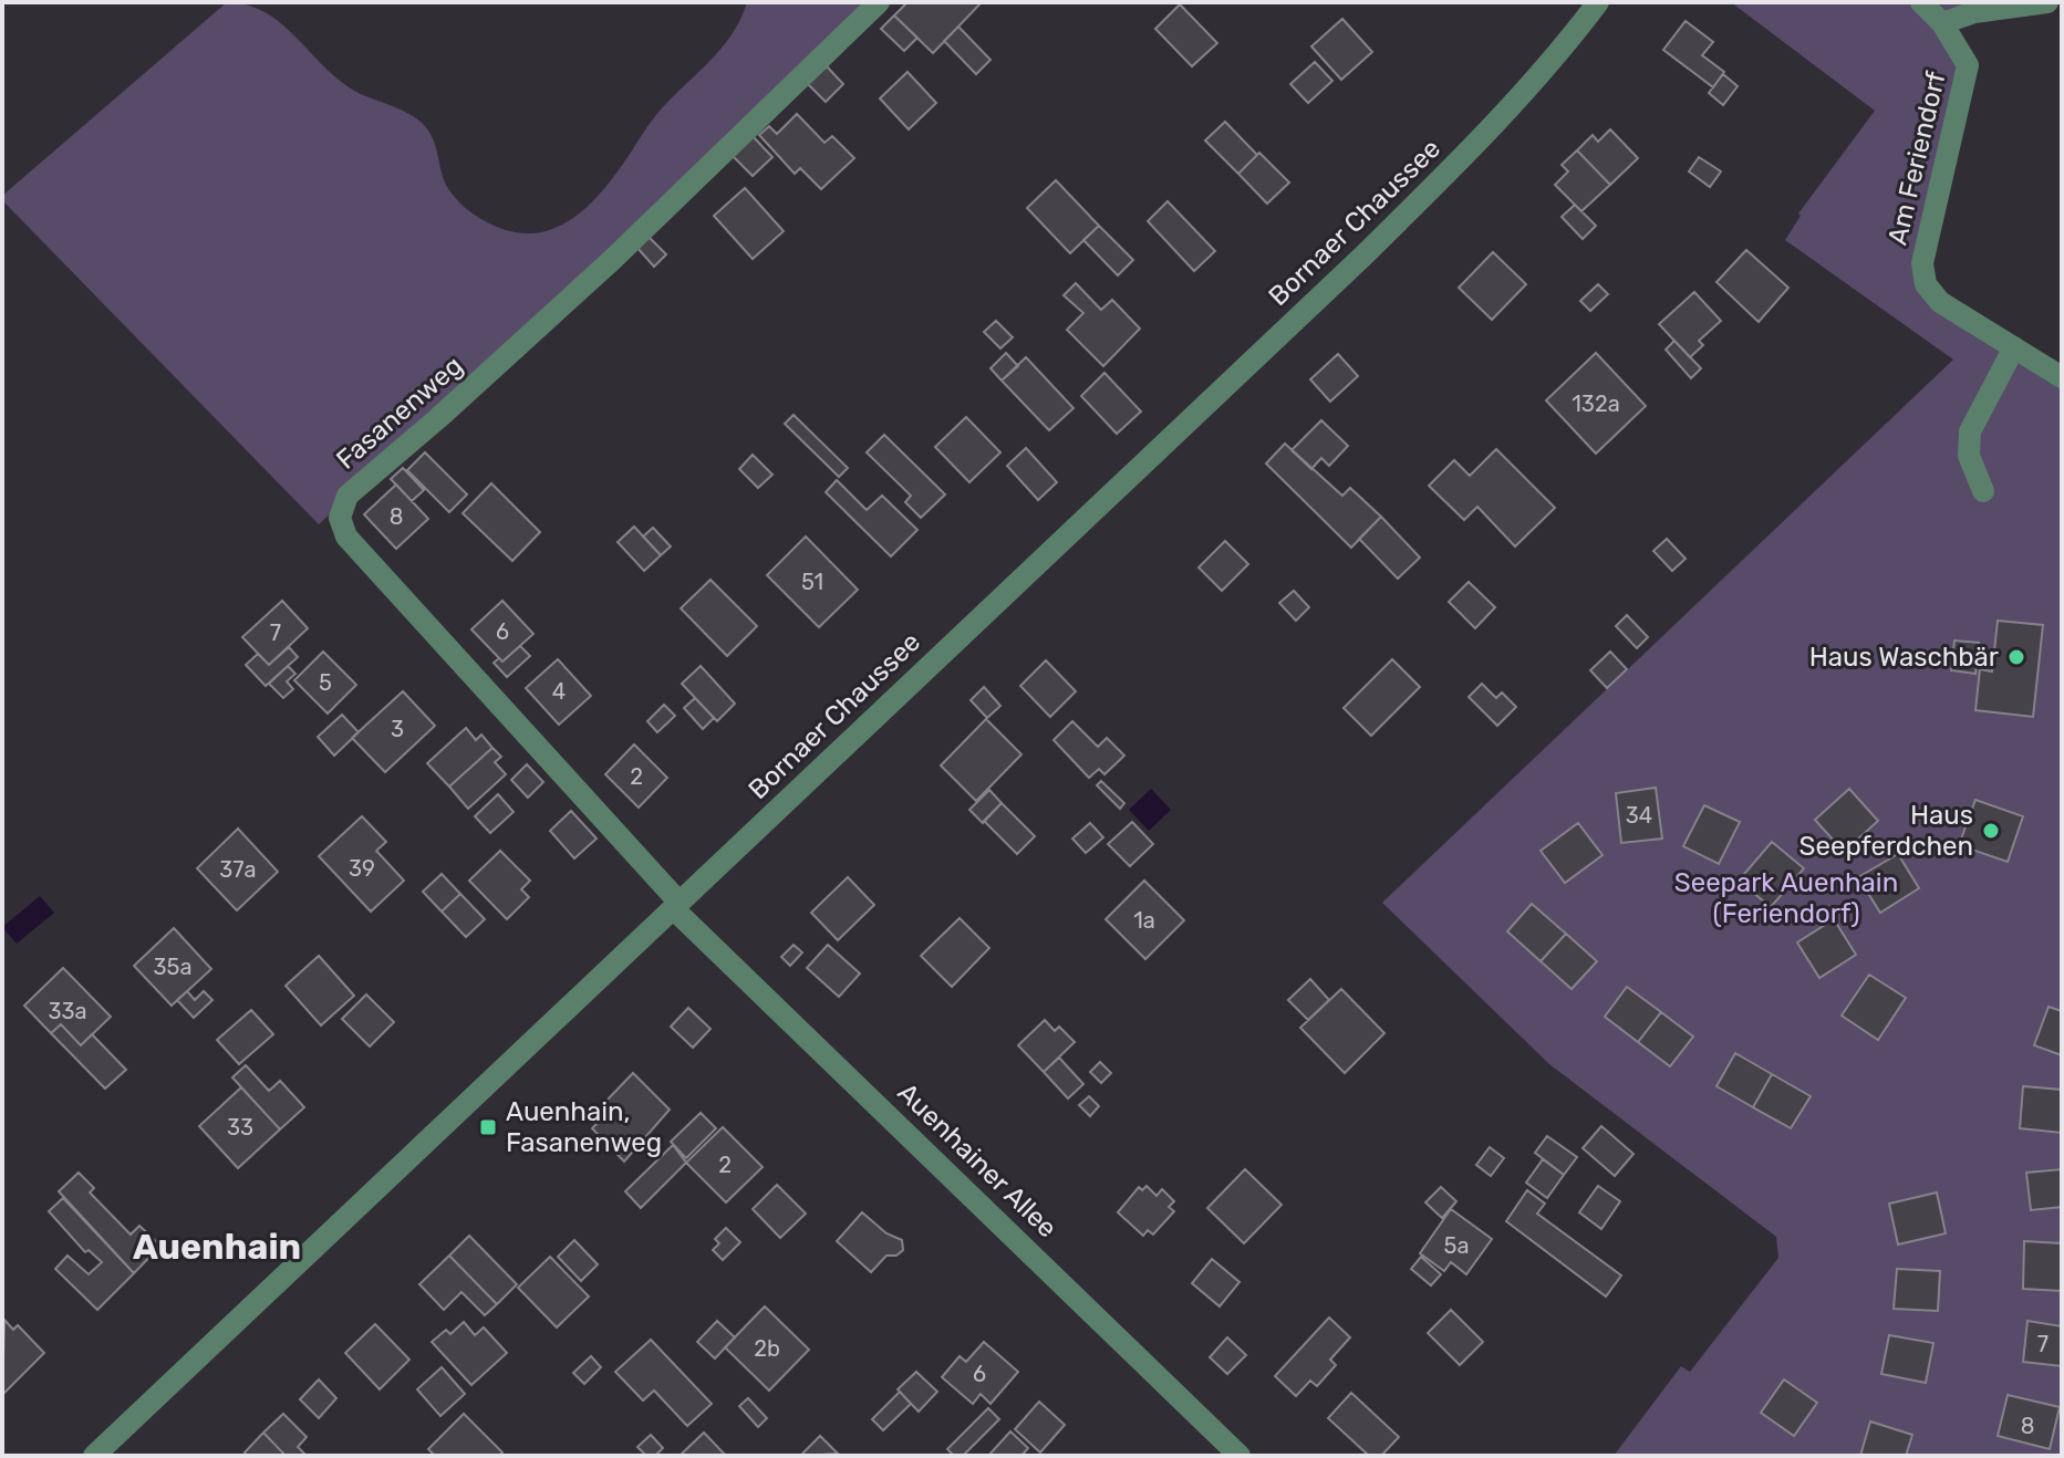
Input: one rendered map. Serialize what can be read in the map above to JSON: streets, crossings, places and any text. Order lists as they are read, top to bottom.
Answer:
{
  "streets": {
    "street": [
      "Am Feriendorf",
      "Bornaer Chaussee",
      "Fasanenweg",
      "Auenhainer Allee"
    ]
  },
  "crossings": [
    ["Bornaer Chaussee", "Fasanenweg"],
    ["Bornaer Chaussee", "Auenhainer Allee"],
    ["Fasanenweg", "Auenhainer Allee"]
  ],
  "districts": ["Auenhain"],
  "parks": ["Seepark Auenhain (Feriendorf)"],
  "places": {
    "other": ["Haus Waschbär", "Haus Seepferdchen"],
    "transit": ["Auenhain, Fasanenweg"]
  },
  "house_numbers": [
    "132a",
    "8",
    "51",
    "6",
    "7",
    "5",
    "4",
    "3",
    "2",
    "34",
    "39",
    "37a",
    "1a",
    "35a",
    "33a",
    "33",
    "2",
    "5a",
    "7",
    "2b",
    "6",
    "8"
  ]
}
